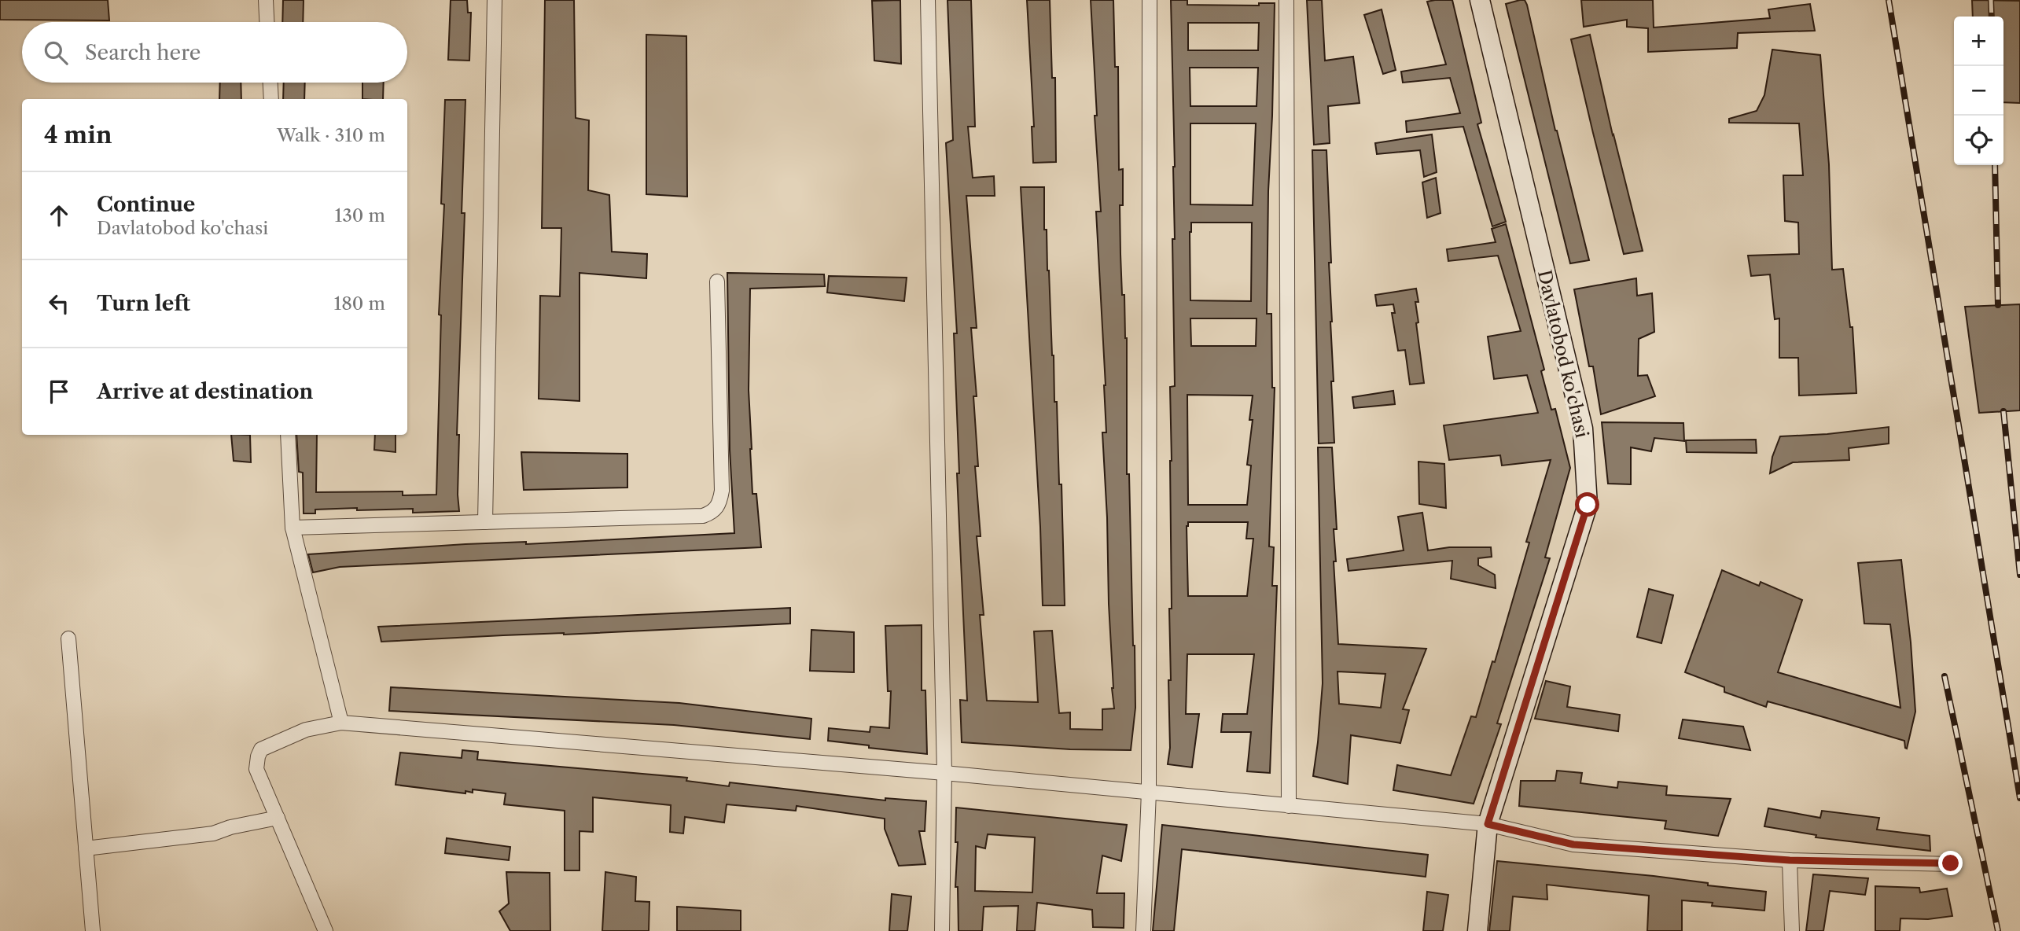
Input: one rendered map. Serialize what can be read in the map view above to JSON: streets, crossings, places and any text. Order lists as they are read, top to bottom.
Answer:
{
  "streets": {
    "street": ["Davlatobod ko'chasi"]
  },
  "page": {
    "map_buttons": ["+", "−"],
    "search": "Search here",
    "heading": ["4 min", "Walk · 310 m"],
    "list": [
      ["Continue", "Davlatobod ko'chasi", "130 m"],
      ["Turn left", "180 m"],
      "Arrive at destination"
    ]
  }
}
